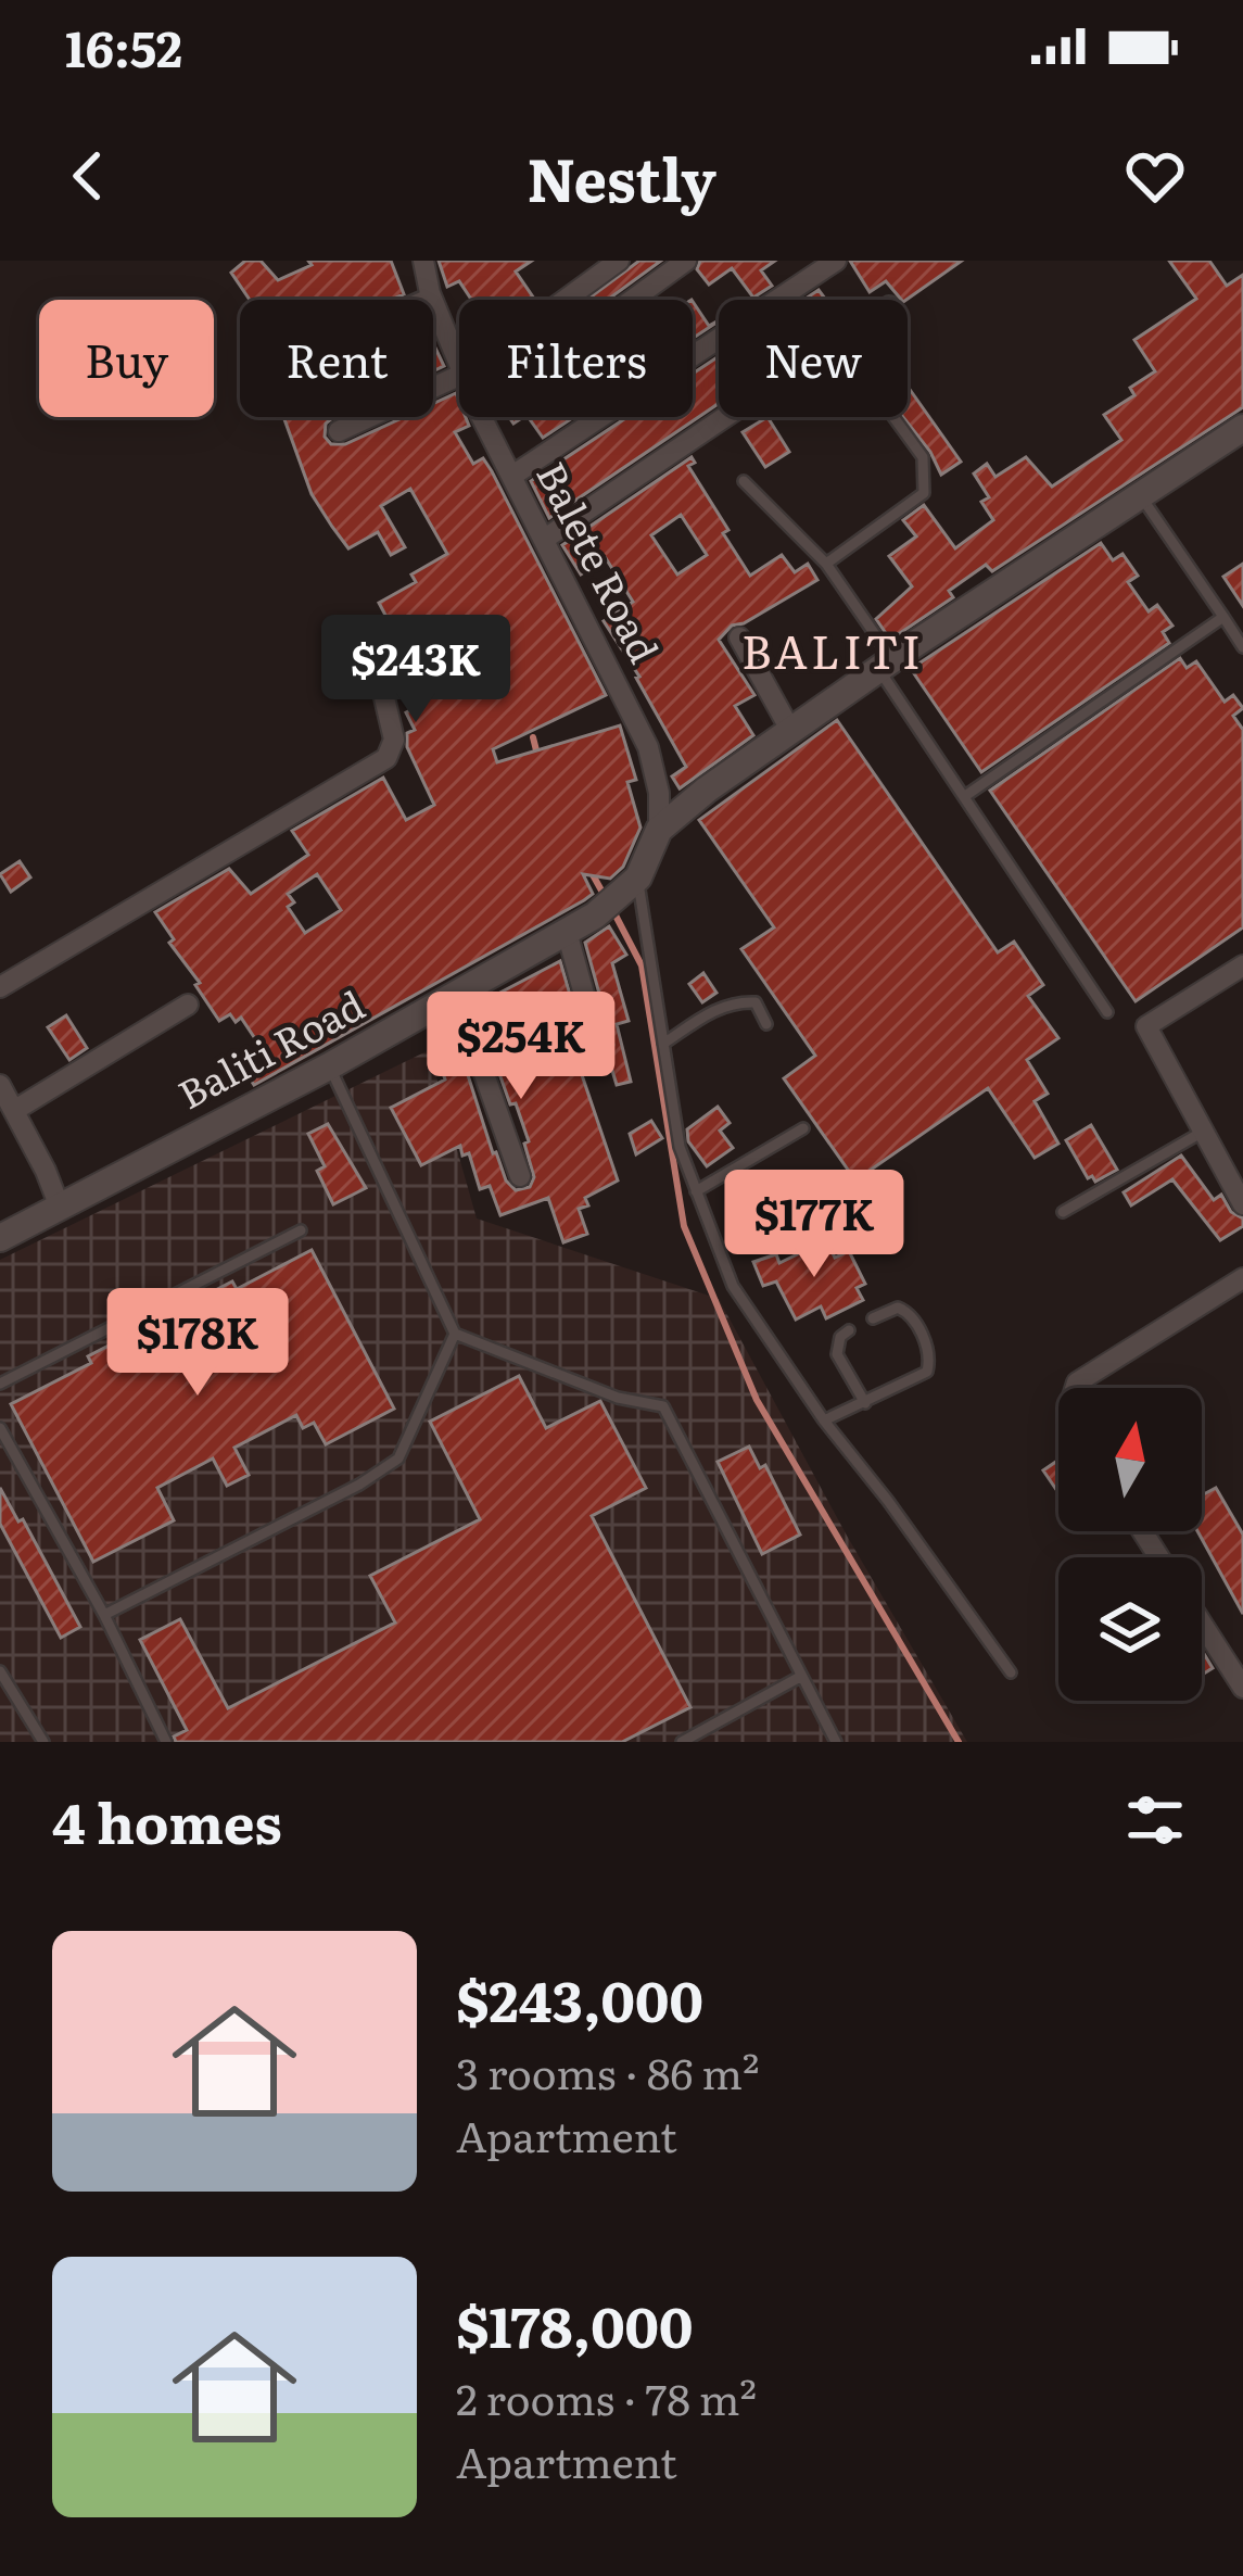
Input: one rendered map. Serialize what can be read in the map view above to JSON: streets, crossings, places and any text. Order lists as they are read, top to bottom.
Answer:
{
  "streets": {
    "main road": ["Baliti Road"],
    "street": ["Balete Road"]
  },
  "districts": ["BALITI"],
  "north": "top",
  "page": {
    "status": "16:52",
    "header": "Nestly",
    "chip": [
      "Buy",
      "Rent",
      "Filters",
      "New"
    ],
    "price": [
      "$243K",
      "$254K",
      "$177K",
      "$178K"
    ],
    "heading": "4 homes",
    "list": [
      {
        "name": "$243,000",
        "note": "3 rooms · 86 m² · Apartment"
      },
      {
        "name": "$178,000",
        "note": "2 rooms · 78 m² · Apartment"
      }
    ]
  }
}
